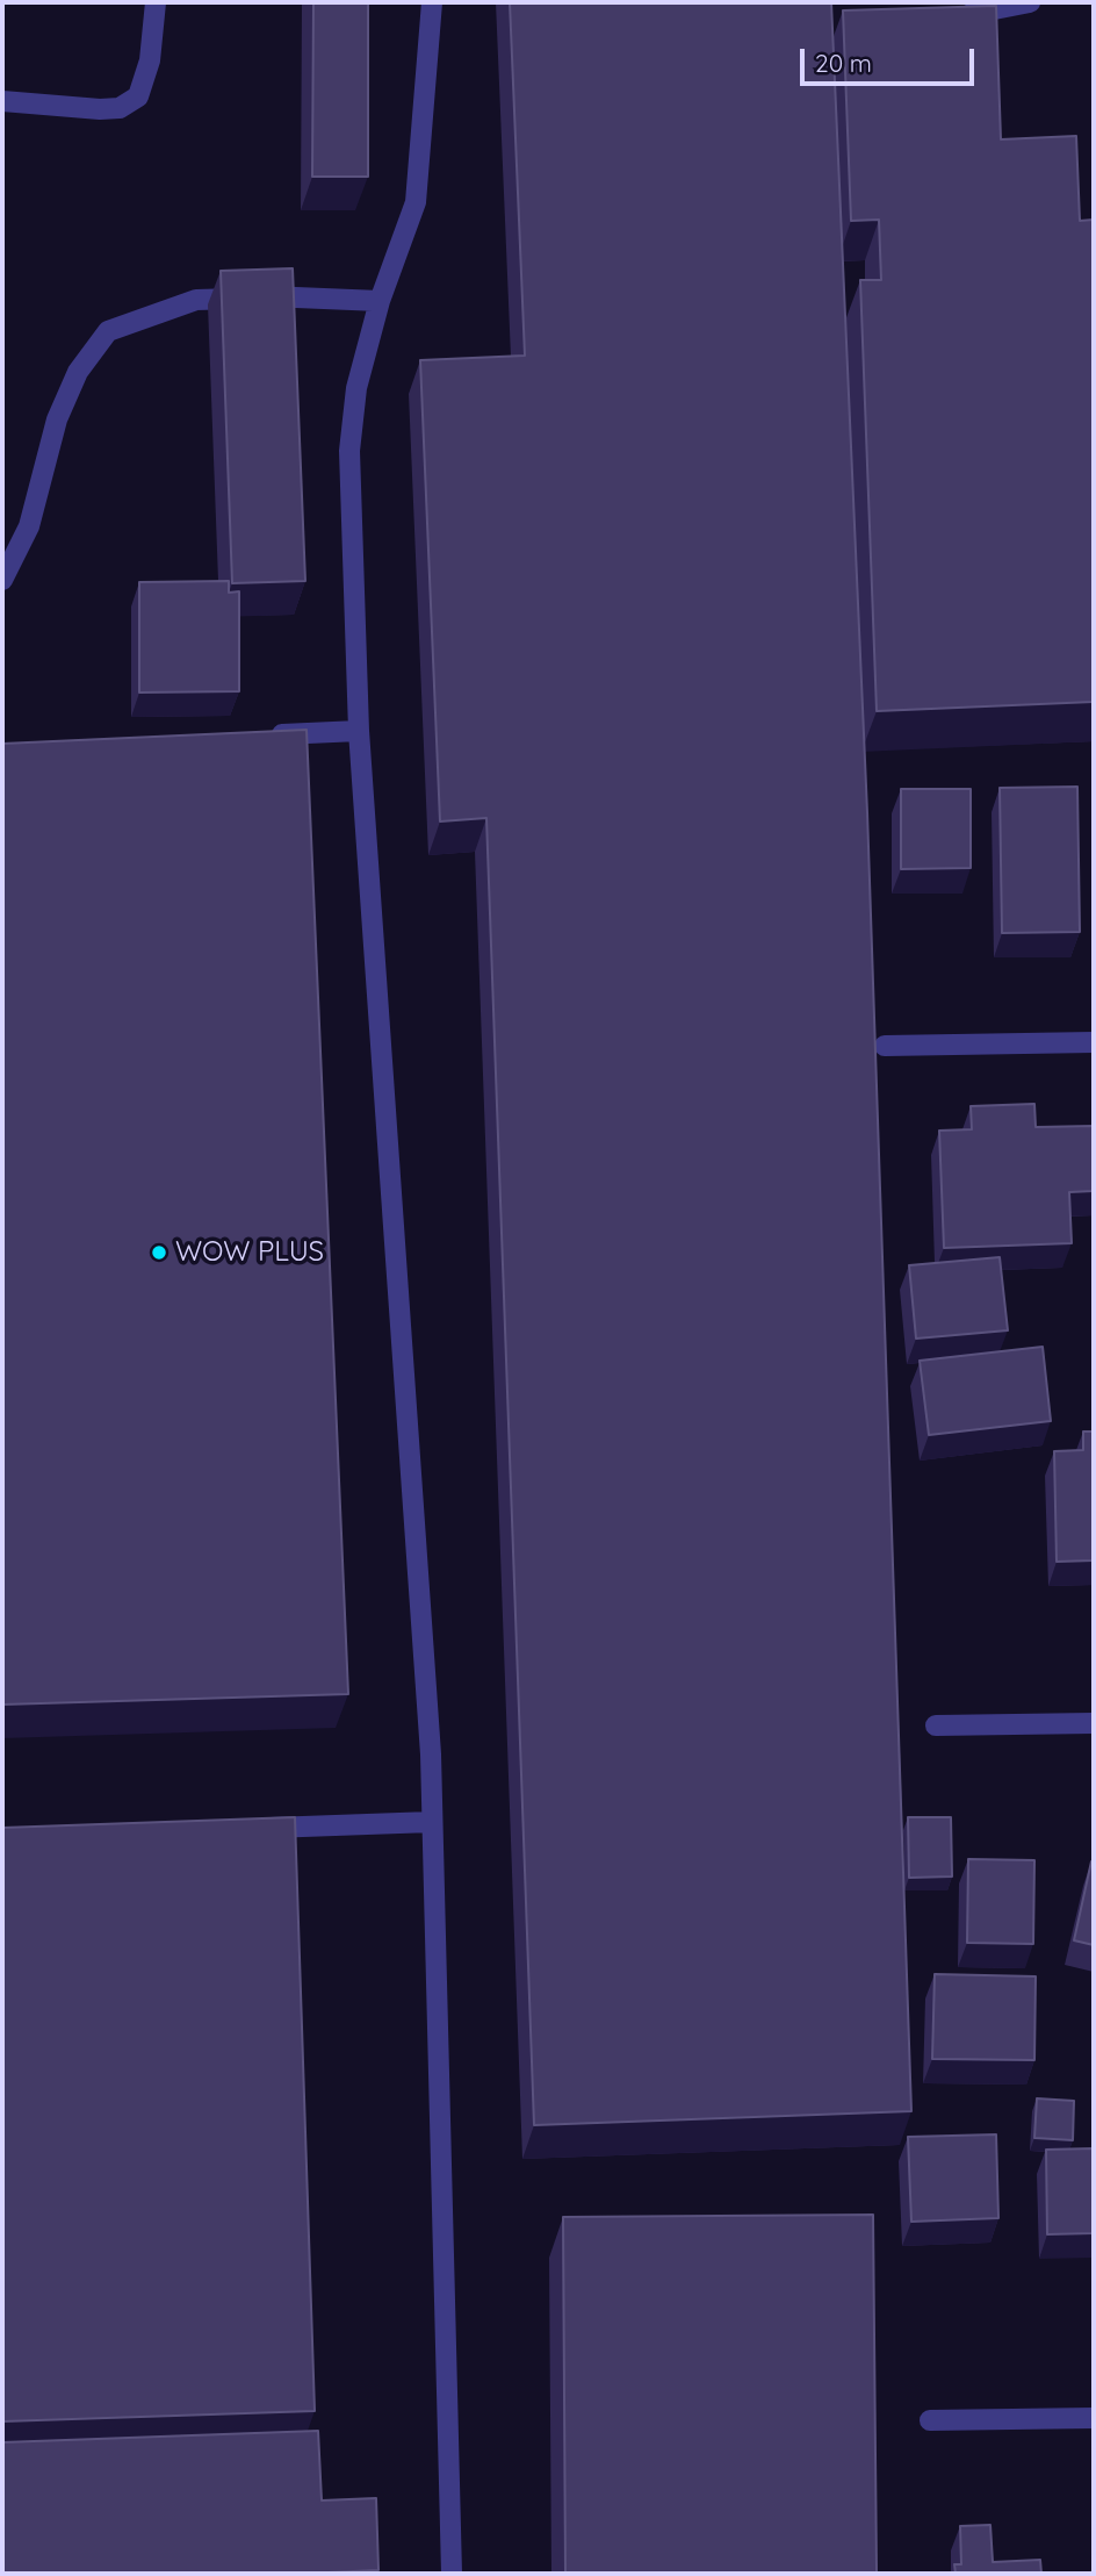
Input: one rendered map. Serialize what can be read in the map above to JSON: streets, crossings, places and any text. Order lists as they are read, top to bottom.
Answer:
{
  "places": ["WOW PLUS"],
  "scale_bar": "20 m"
}
